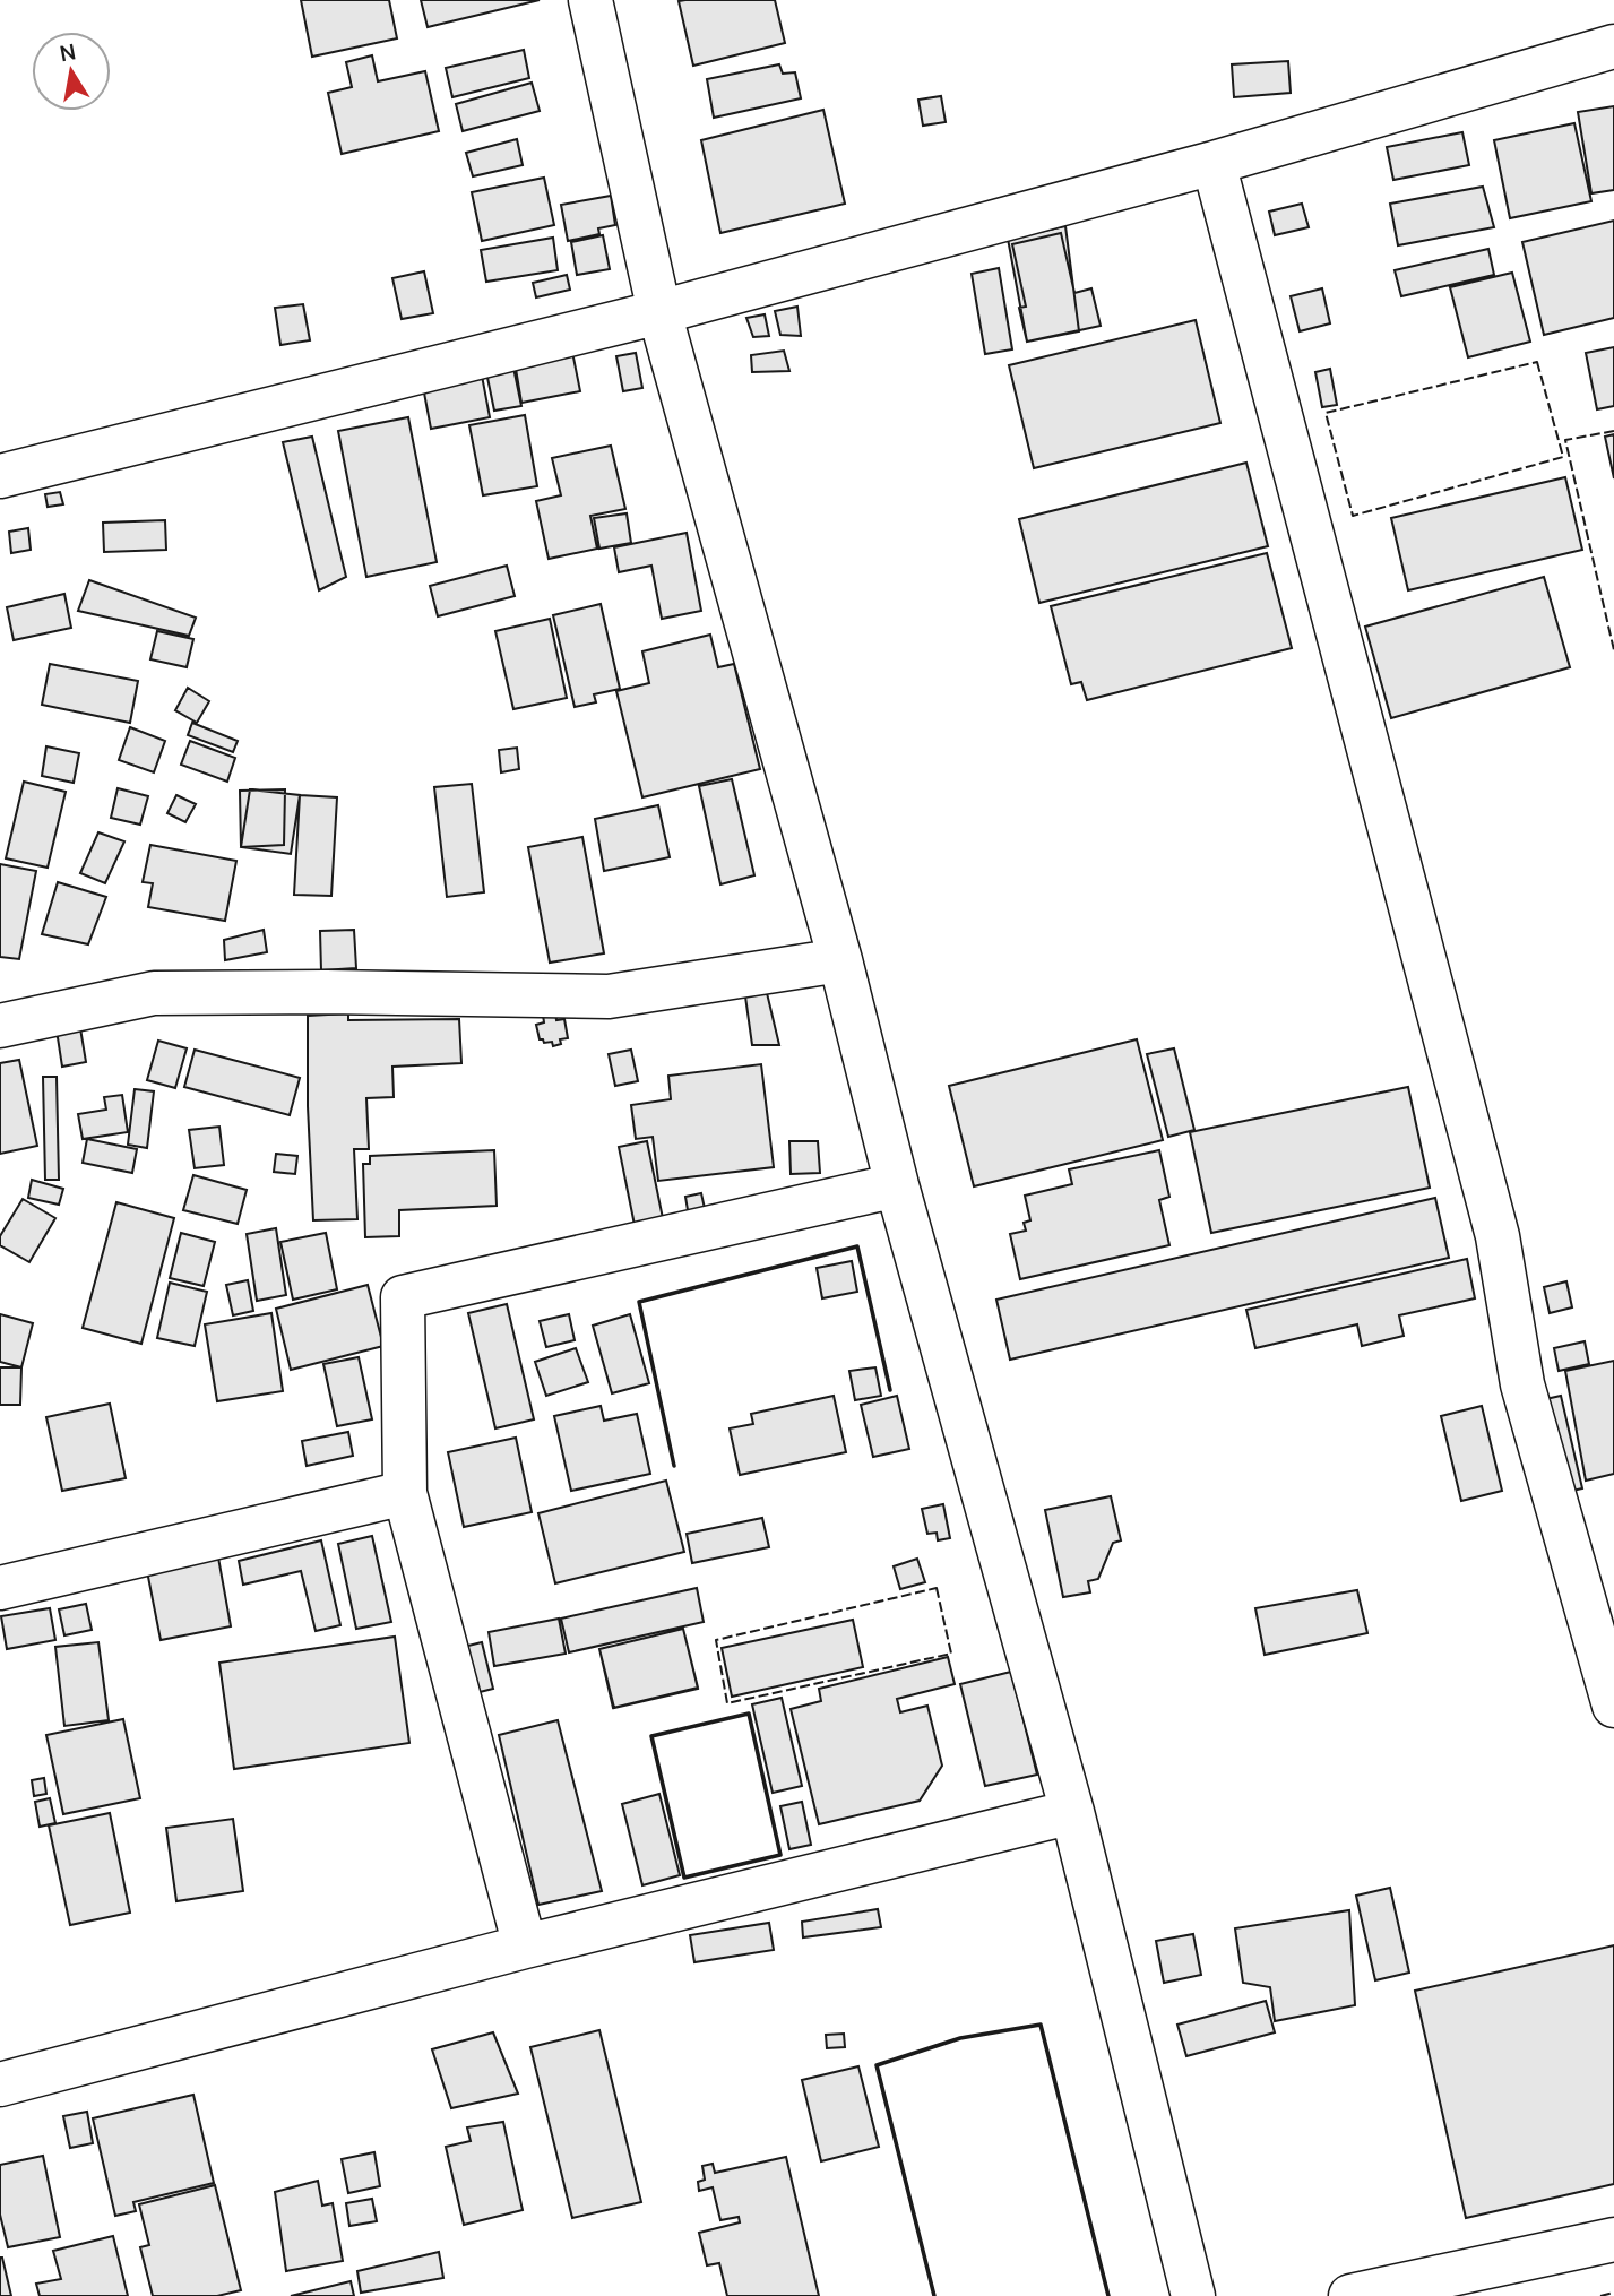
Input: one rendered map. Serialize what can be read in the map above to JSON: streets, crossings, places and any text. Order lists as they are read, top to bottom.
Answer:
{
  "north": "top"
}
